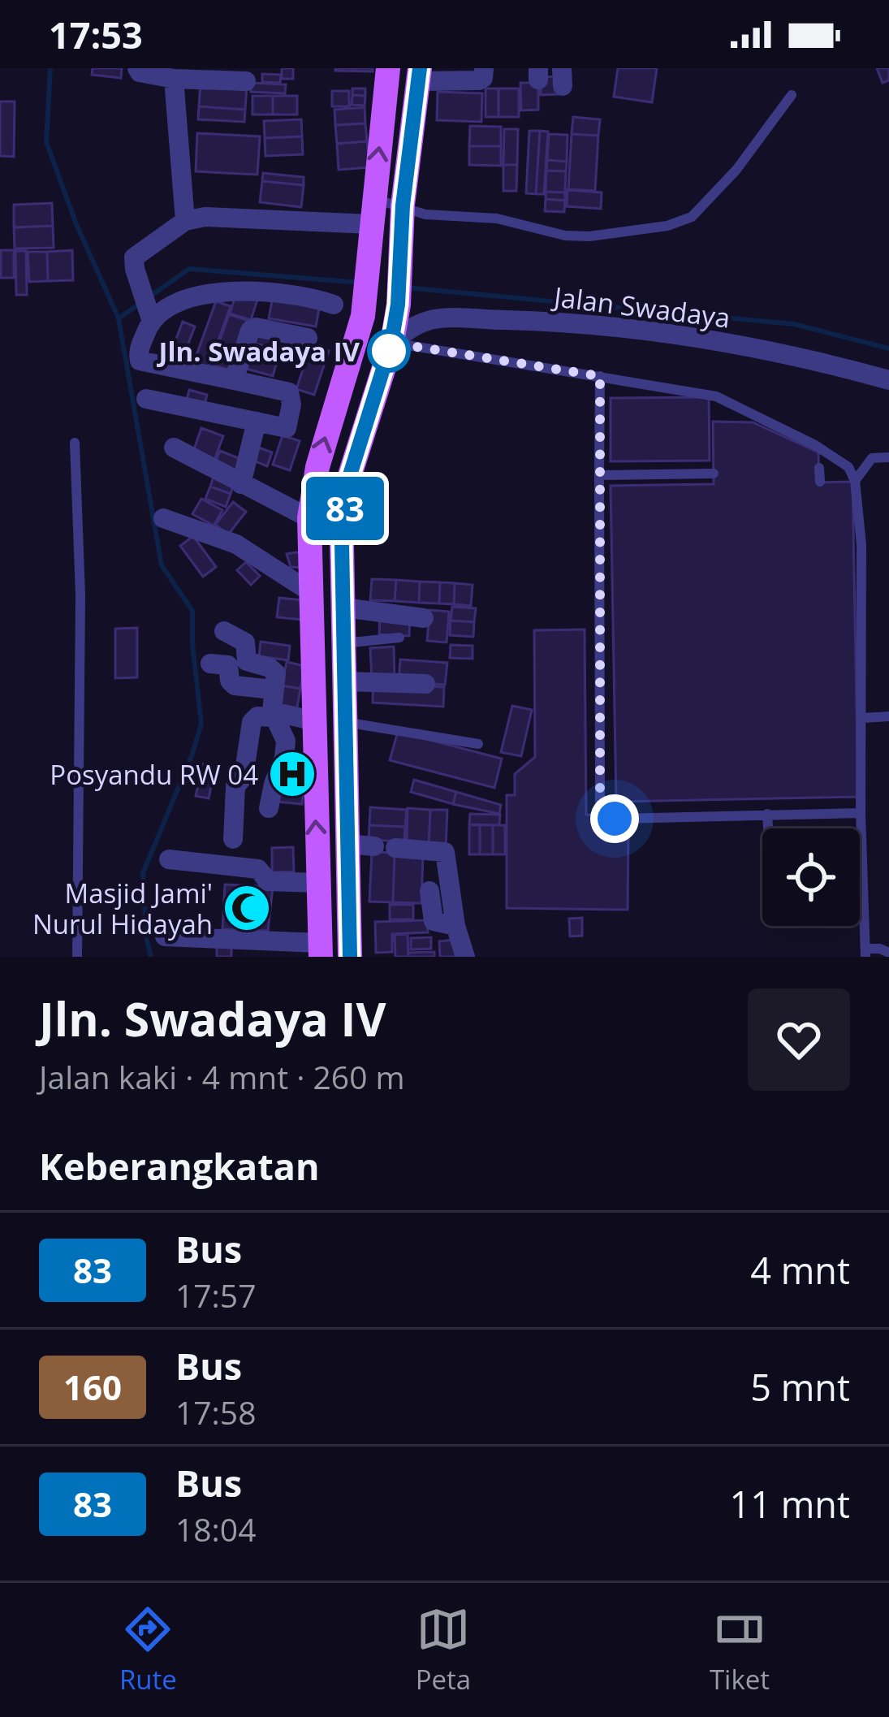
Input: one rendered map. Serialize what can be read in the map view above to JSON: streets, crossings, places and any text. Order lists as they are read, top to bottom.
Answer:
{
  "streets": {
    "street": ["Jalan Swadaya"]
  },
  "places": {
    "other": ["Jln. Swadaya IV"],
    "hospital": ["Posyandu RW 04"],
    "mosque": ["Masjid Jami' Nurul Hidayah"]
  },
  "lines": ["bus line 83"],
  "page": {
    "status": "17:53",
    "on_map": "83",
    "heading": [
      ["Jln. Swadaya IV", "Jalan kaki · 4 mnt · 260 m"],
      "Keberangkatan"
    ],
    "list": [
      {
        "mark": "83",
        "name": "Bus",
        "note": "17:57",
        "value": "4 mnt"
      },
      {
        "mark": "160",
        "name": "Bus",
        "note": "17:58",
        "value": "5 mnt"
      },
      {
        "mark": "83",
        "name": "Bus",
        "note": "18:04",
        "value": "11 mnt"
      }
    ],
    "tabs": ["Rute", "Peta", "Tiket"]
  }
}
